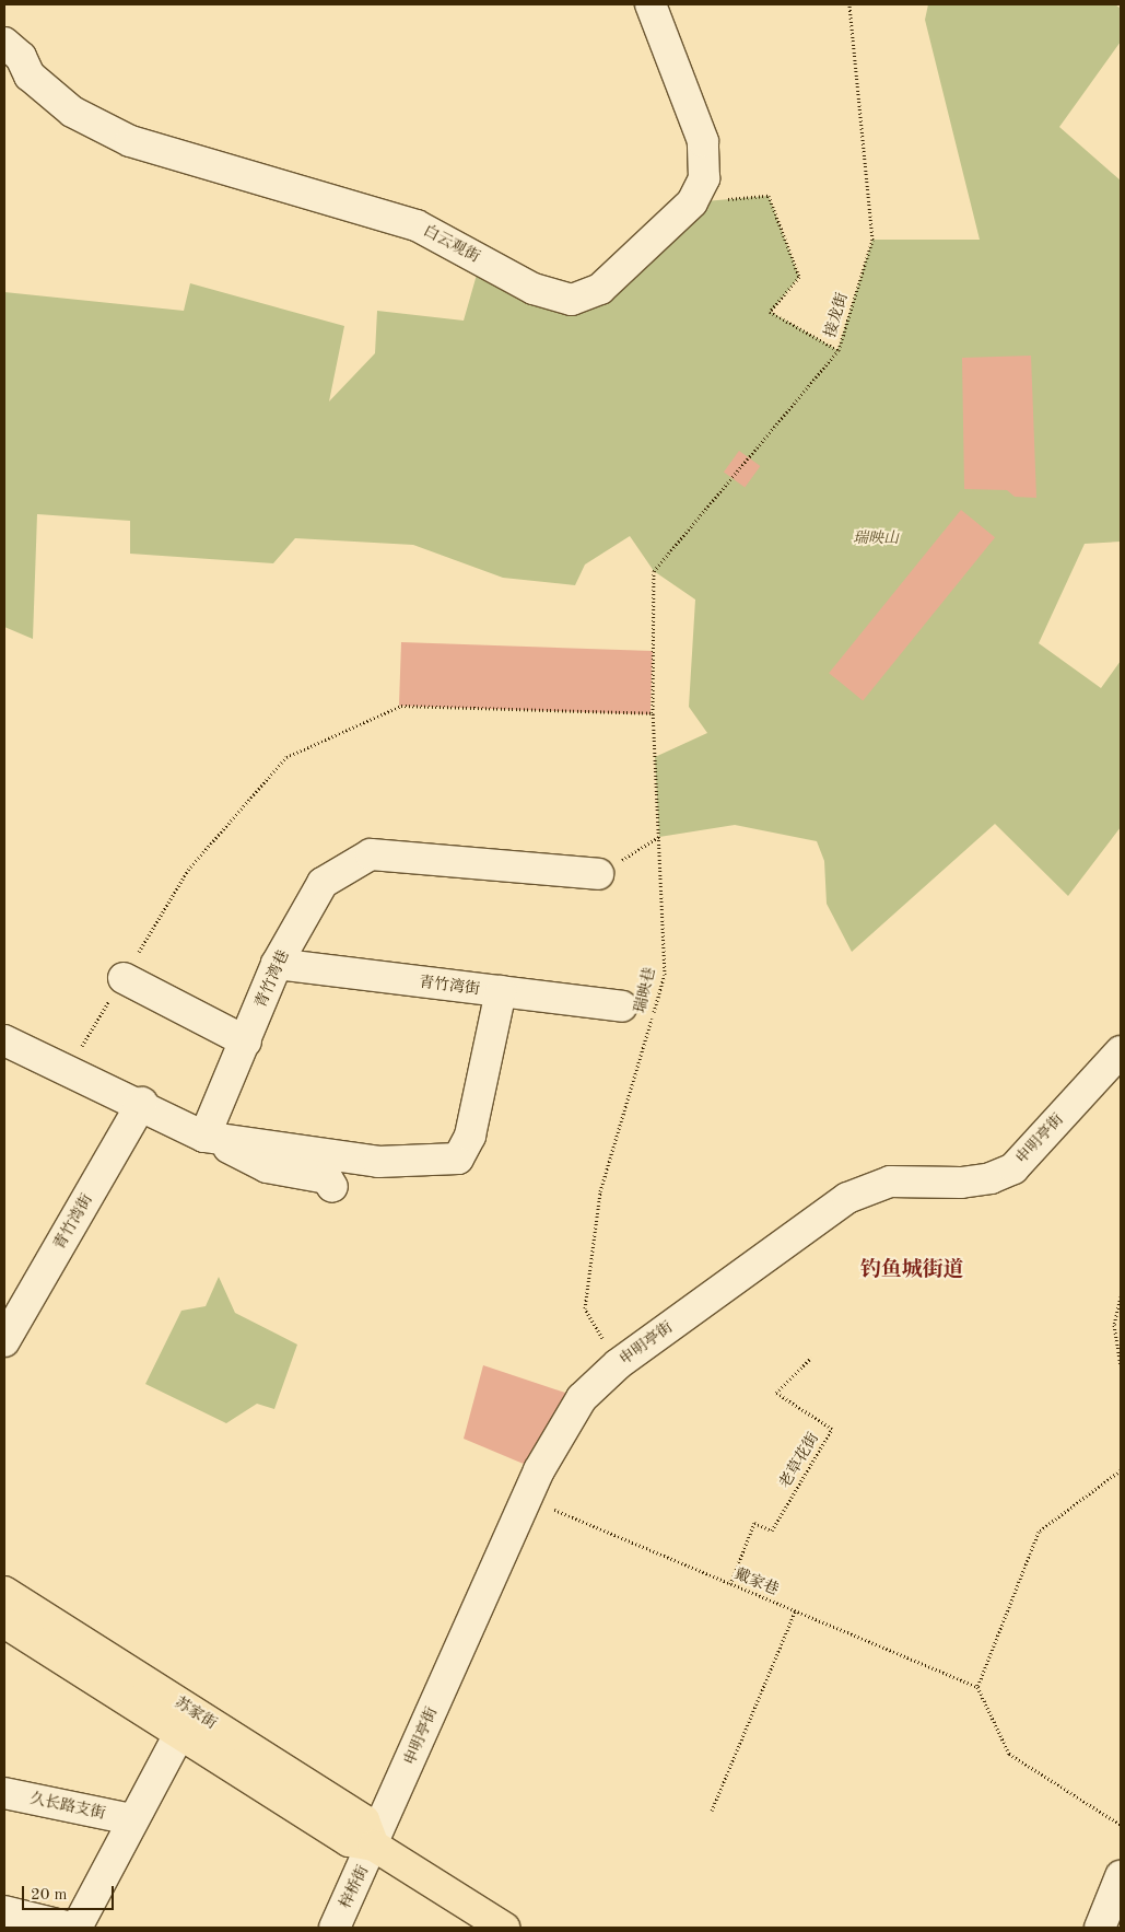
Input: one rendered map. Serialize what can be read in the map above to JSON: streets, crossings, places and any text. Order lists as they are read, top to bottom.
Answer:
{
  "streets": {
    "main road": ["苏家街"],
    "street": [
      "白云观街",
      "青竹湾巷",
      "青竹湾街",
      "申明亭街",
      "久长路支街",
      "梓桥街"
    ],
    "path": [
      "接龙街",
      "瑞映巷",
      "老草花街",
      "戴家巷"
    ]
  },
  "crossings": [
    ["接龙街", "瑞映巷"],
    ["青竹湾巷", "青竹湾街"],
    ["瑞映巷", "申明亭街"],
    ["申明亭街", "戴家巷"],
    ["申明亭街", "苏家街"],
    ["申明亭街", "梓桥街"],
    ["老草花街", "戴家巷"],
    ["苏家街", "梓桥街"]
  ],
  "districts": ["钓鱼城街道"],
  "parks": ["瑞映山"],
  "scale_bar": "20 m"
}
